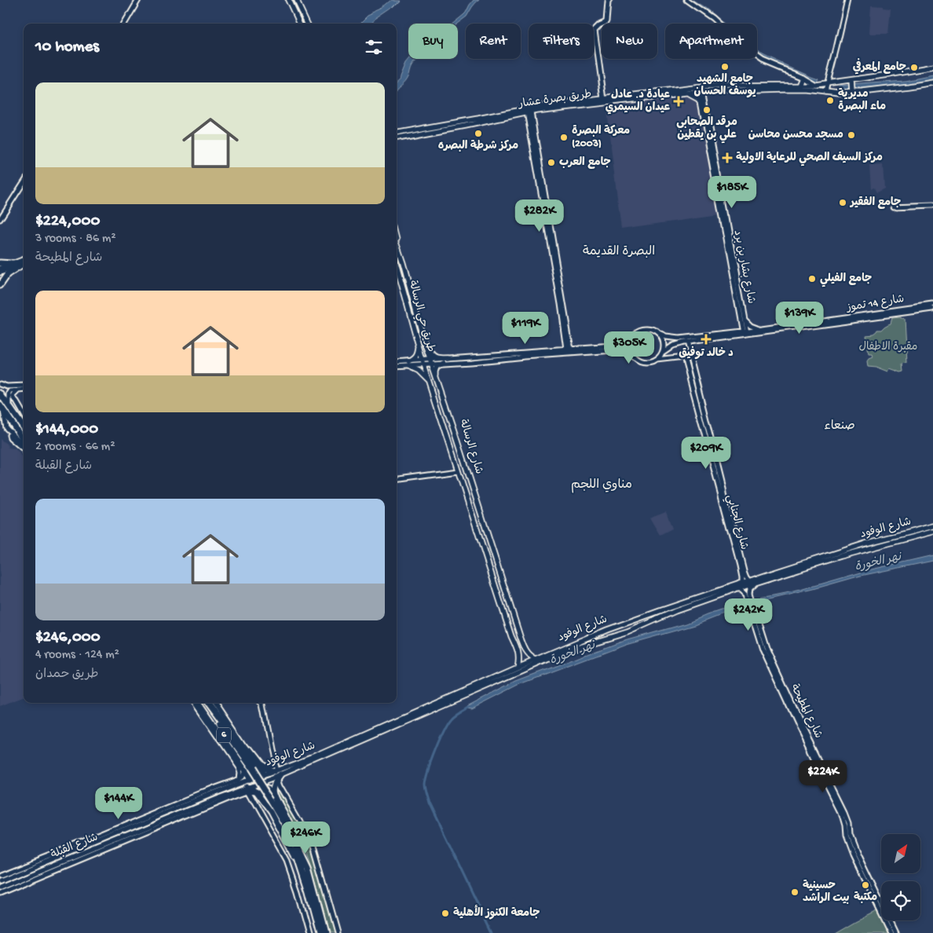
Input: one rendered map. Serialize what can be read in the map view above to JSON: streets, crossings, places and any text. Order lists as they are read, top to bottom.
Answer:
{
  "streets": {
    "highway": ["6"],
    "main road": [
      "طريق بصرة عشار",
      "شارع بشار بن برد",
      "شارع 14 تموز",
      "طريق حي الرسالة",
      "شارع الرسالة",
      "شارع الجنابي",
      "شارع الوفود",
      "شارع المطيحة",
      "شارع القبلة"
    ]
  },
  "crossings": [
    ["طريق بصرة عشار", "شارع بشار بن برد"],
    ["شارع بشار بن برد", "شارع 14 تموز"],
    ["شارع 14 تموز", "شارع الجنابي"],
    ["طريق حي الرسالة", "شارع الرسالة"],
    ["شارع الرسالة", "شارع الوفود"],
    ["شارع الجنابي", "شارع الوفود"],
    ["شارع الوفود", "شارع القبلة"]
  ],
  "districts": ["البصرة القديمة", "صنعاء", "مناوي اللجم"],
  "water": ["نهر الخورة"],
  "parks": ["مقبرة الاطفال"],
  "places": {
    "other": [
      "جامع الشهيد يوسف الحسان",
      "جامع المعرفي",
      "مديرية ماء البصرة",
      "مرقد الصحابي علي بن يقطين",
      "مركز شرطة البصره",
      "مسجد محسن محاسن",
      "معركة البصرة (2003)",
      "جامع العرب",
      "جامع الفقير",
      "جامع الفيلي",
      "مكتبة",
      "حسينية بيت الراشد",
      "جامعة الكنوز الأهلية"
    ],
    "health": ["عيادة د. عادل عيدان السيمري", "مركز السيف الصحي للرعاية الاولية", "د خالد توفيق"]
  },
  "north": "top right",
  "page": {
    "chip": [
      "Buy",
      "Rent",
      "Filters",
      "New",
      "Apartment"
    ],
    "heading": "10 homes",
    "list": [
      {
        "name": "$224,000",
        "note": "3 rooms · 86 m² · شارع المطيحة"
      },
      {
        "name": "$144,000",
        "note": "2 rooms · 66 m² · شارع القبلة"
      },
      {
        "name": "$246,000",
        "note": "4 rooms · 124 m² · طريق حمدان"
      }
    ],
    "price": [
      "$185K",
      "$282K",
      "$139K",
      "$119K",
      "$305K",
      "$209K",
      "$242K",
      "$224K",
      "$144K",
      "$246K"
    ]
  }
}
